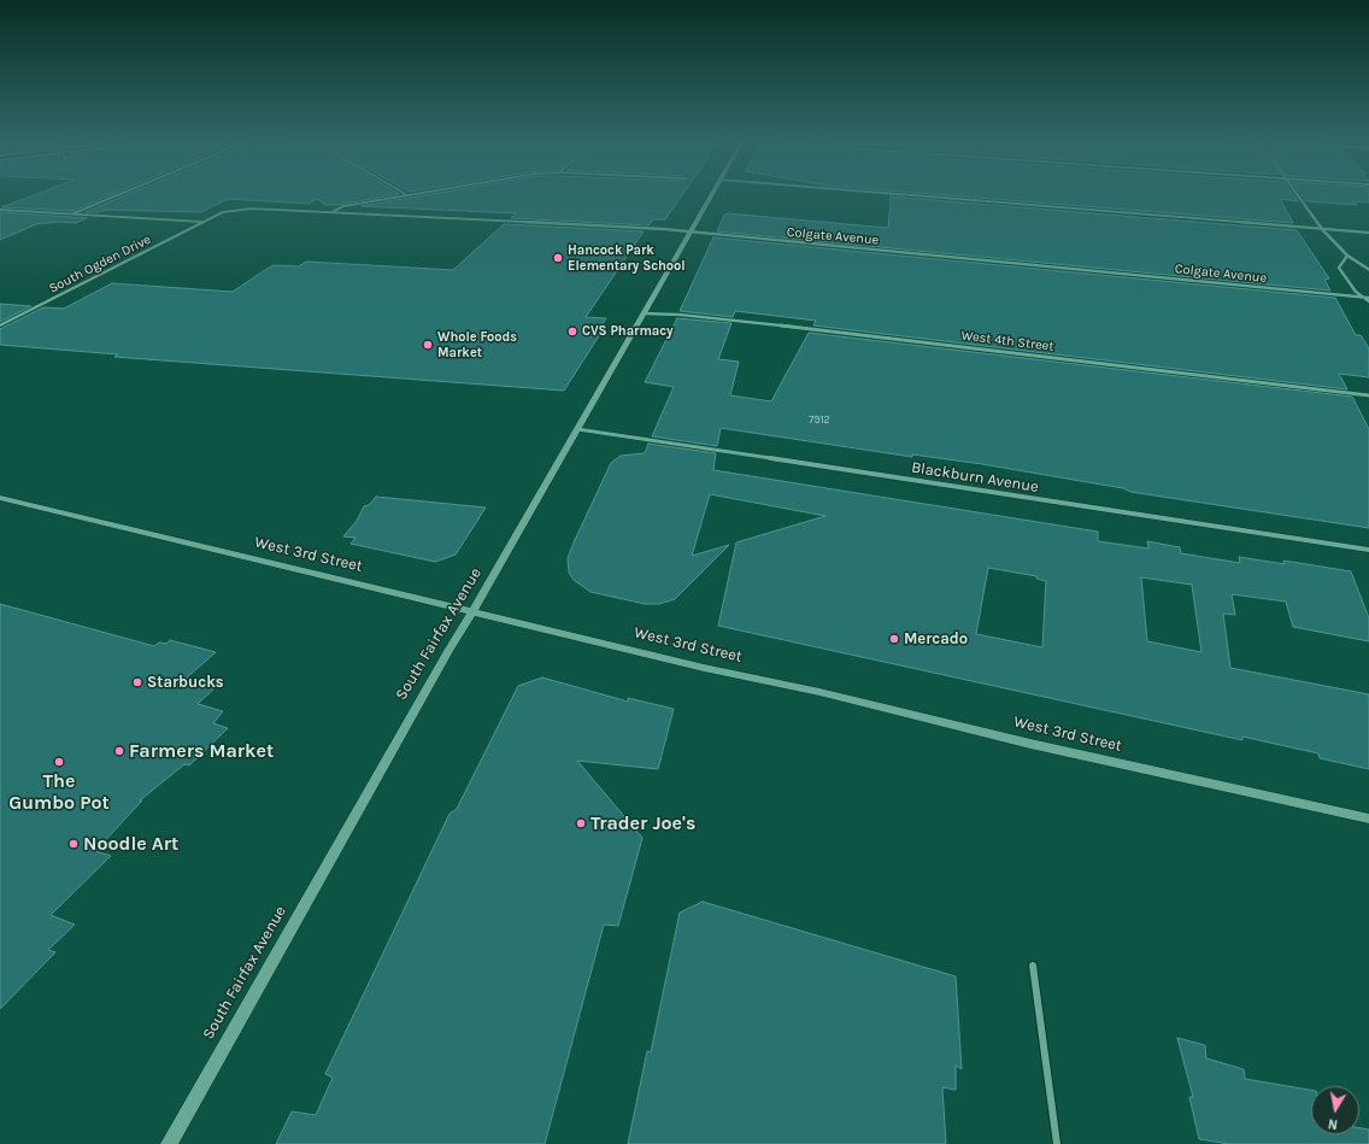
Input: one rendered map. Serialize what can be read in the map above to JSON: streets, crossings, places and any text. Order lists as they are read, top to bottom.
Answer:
{
  "streets": {
    "main road": ["West 3rd Street", "South Fairfax Avenue"],
    "street": [
      "Colgate Avenue",
      "South Ogden Drive",
      "West 4th Street",
      "Blackburn Avenue"
    ]
  },
  "crossings": [
    ["Colgate Avenue", "South Ogden Drive"],
    ["Colgate Avenue", "South Fairfax Avenue"],
    ["West 4th Street", "South Fairfax Avenue"],
    ["Blackburn Avenue", "South Fairfax Avenue"],
    ["West 3rd Street", "South Fairfax Avenue"]
  ],
  "places": [
    "Hancock Park Elementary School",
    "CVS Pharmacy",
    "Whole Foods Market",
    "Mercado",
    "Starbucks",
    "Farmers Market",
    "The Gumbo Pot",
    "Trader Joe's",
    "Noodle Art"
  ],
  "house_numbers": ["7912"],
  "north": "bottom"
}
